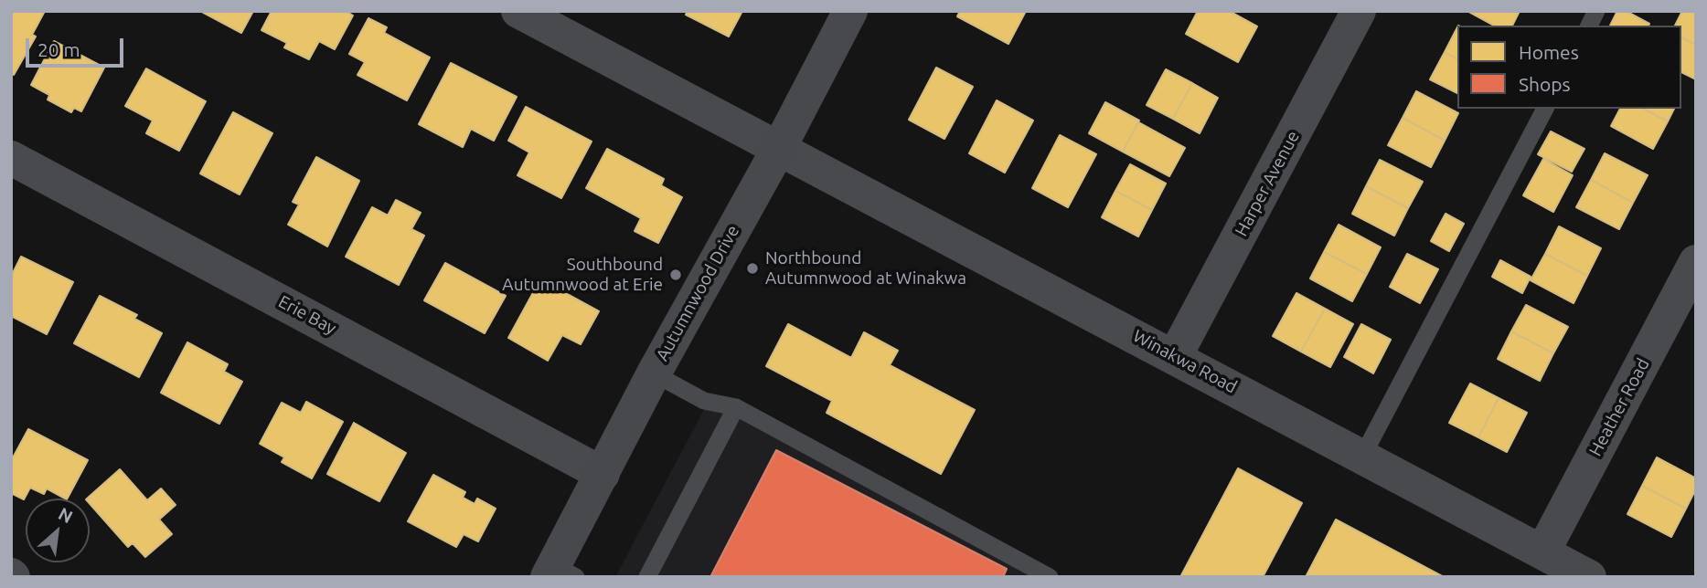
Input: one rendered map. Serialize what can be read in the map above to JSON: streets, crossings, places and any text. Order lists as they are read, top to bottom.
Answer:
{
  "streets": {
    "street": [
      "Harper Avenue",
      "Autumnwood Drive",
      "Erie Bay",
      "Winakwa Road",
      "Heather Road"
    ]
  },
  "crossings": [
    ["Harper Avenue", "Winakwa Road"],
    ["Autumnwood Drive", "Erie Bay"],
    ["Autumnwood Drive", "Winakwa Road"],
    ["Winakwa Road", "Heather Road"]
  ],
  "places": ["Northbound Autumnwood at Winakwa", "Southbound Autumnwood at Erie"],
  "legend": ["Homes", "Shops"],
  "scale_bar": "20 m",
  "north": "top right"
}
